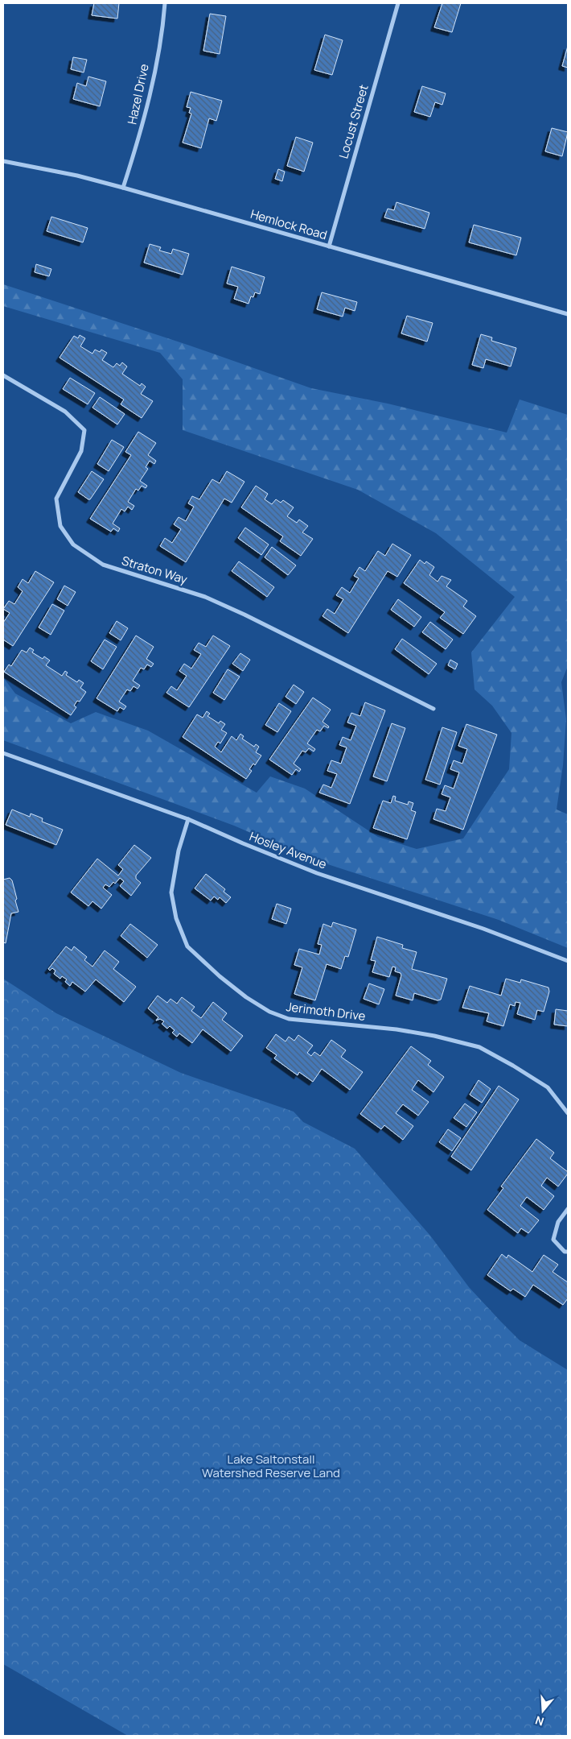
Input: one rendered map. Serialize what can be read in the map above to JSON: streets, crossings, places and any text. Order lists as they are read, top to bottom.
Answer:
{
  "streets": {
    "street": [
      "Hazel Drive",
      "Locust Street",
      "Hemlock Road",
      "Straton Way",
      "Hosley Avenue",
      "Jerimoth Drive"
    ]
  },
  "crossings": [
    ["Hazel Drive", "Hemlock Road"],
    ["Locust Street", "Hemlock Road"],
    ["Hosley Avenue", "Jerimoth Drive"]
  ],
  "parks": ["Lake Saltonstall Watershed Reserve Land"],
  "north": "bottom"
}
